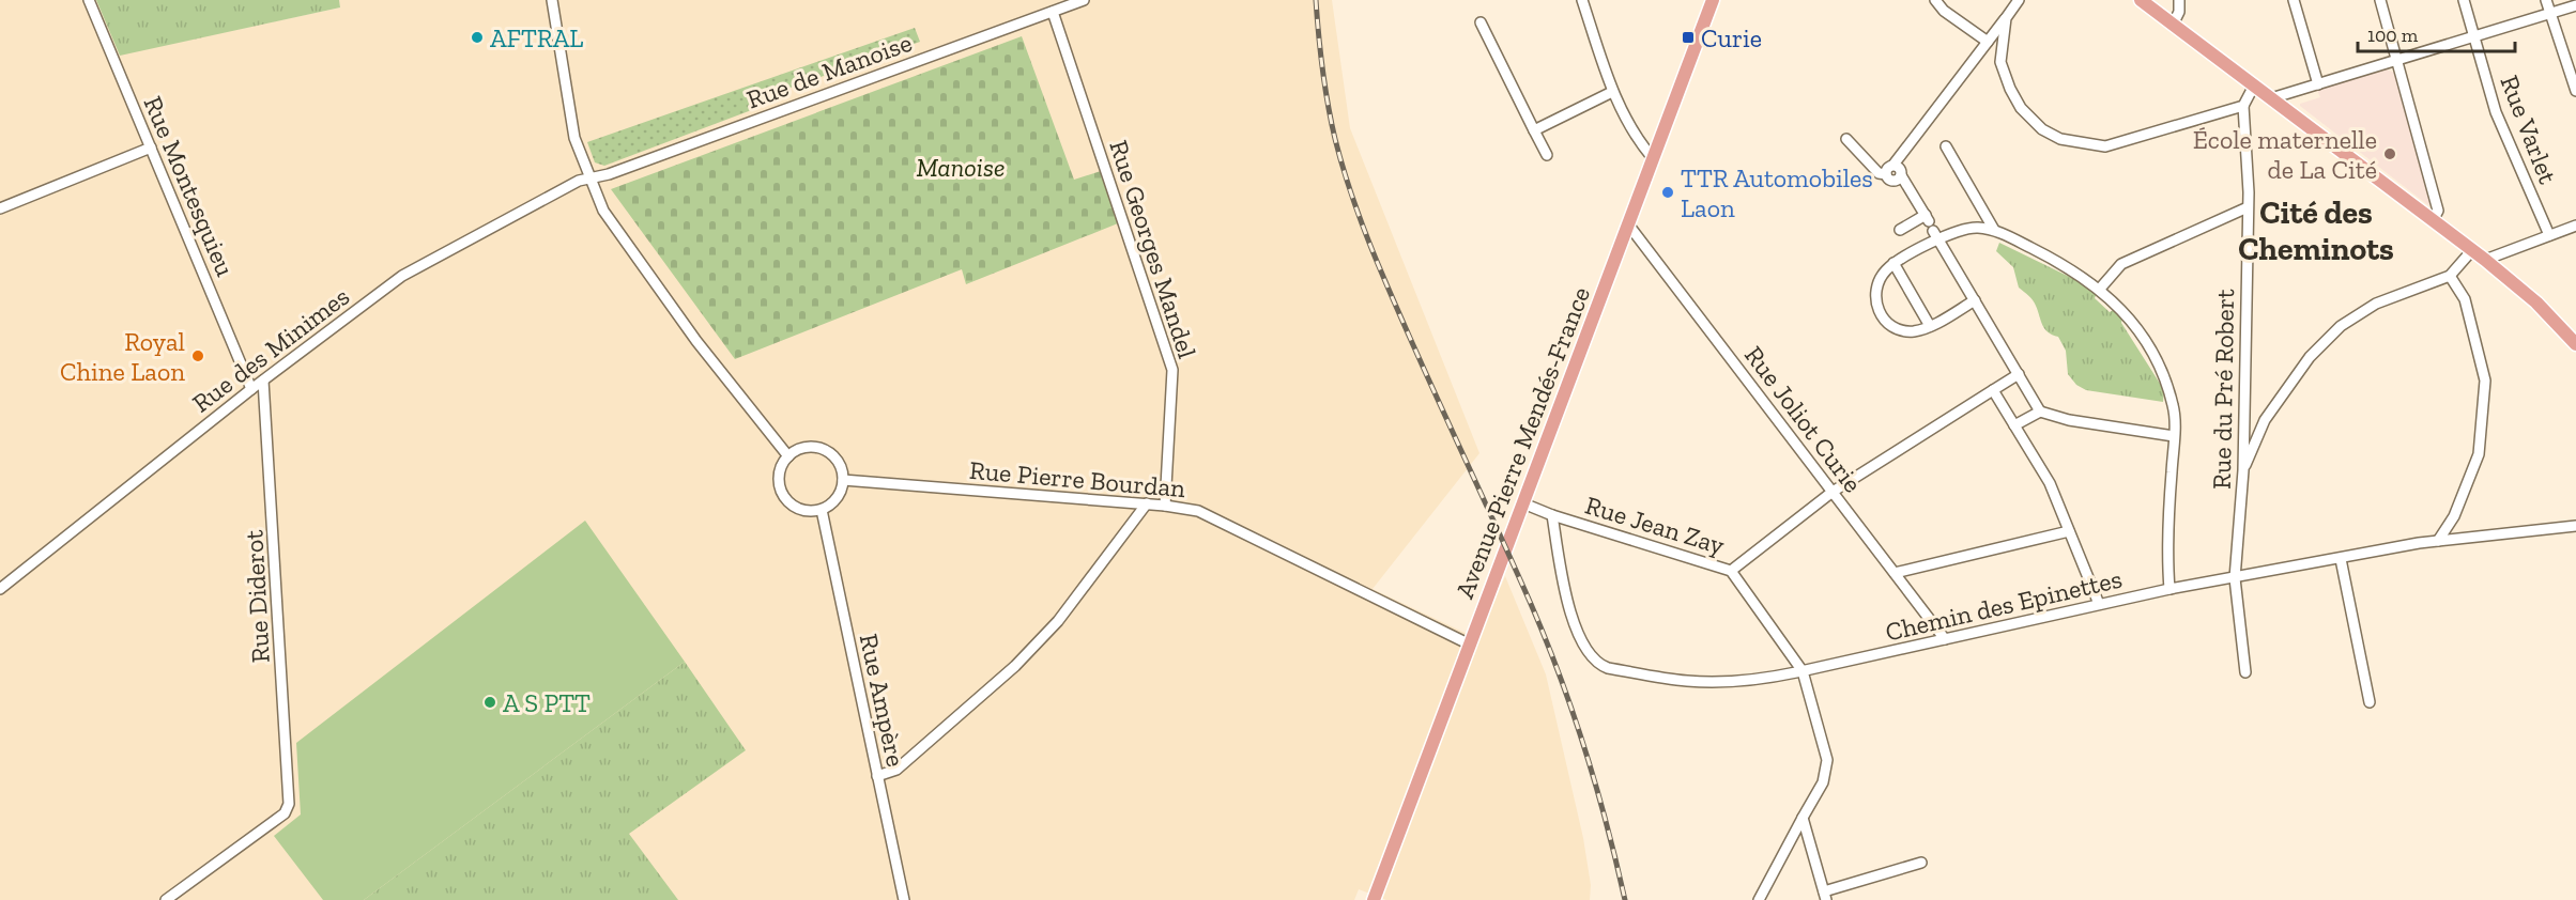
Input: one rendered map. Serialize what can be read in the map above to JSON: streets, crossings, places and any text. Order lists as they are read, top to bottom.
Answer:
{
  "streets": {
    "main road": ["Avenue Pierre Mendés-France"],
    "street": [
      "Rue de Manoise",
      "Rue Varlet",
      "Rue Montesquieu",
      "Rue Georges Mandel",
      "Rue des Minimes",
      "Rue du Pré Robert",
      "Rue Joliot Curie",
      "Rue Pierre Bourdan",
      "Rue Jean Zay",
      "Rue Diderot",
      "Chemin des Epinettes",
      "Rue Ampère"
    ]
  },
  "crossings": [
    ["Rue de Manoise", "Rue Georges Mandel"],
    ["Rue de Manoise", "Rue des Minimes"],
    ["Rue Montesquieu", "Rue des Minimes"],
    ["Rue Georges Mandel", "Rue Pierre Bourdan"],
    ["Rue des Minimes", "Rue Diderot"],
    ["Rue du Pré Robert", "Chemin des Epinettes"],
    ["Rue Joliot Curie", "Avenue Pierre Mendés-France"],
    ["Rue Joliot Curie", "Chemin des Epinettes"],
    ["Avenue Pierre Mendés-France", "Rue Pierre Bourdan"],
    ["Avenue Pierre Mendés-France", "Rue Jean Zay"],
    ["Rue Pierre Bourdan", "Rue Ampère"],
    ["Rue Jean Zay", "Chemin des Epinettes"]
  ],
  "districts": ["Cité des Cheminots"],
  "parks": ["Manoise"],
  "places": {
    "other": [
      "AFTRAL",
      "École maternelle de La Cité",
      "TTR Automobiles Laon",
      "Royal Chine Laon",
      "A S PTT"
    ],
    "transit": ["Curie"]
  },
  "scale_bar": "100 m"
}
